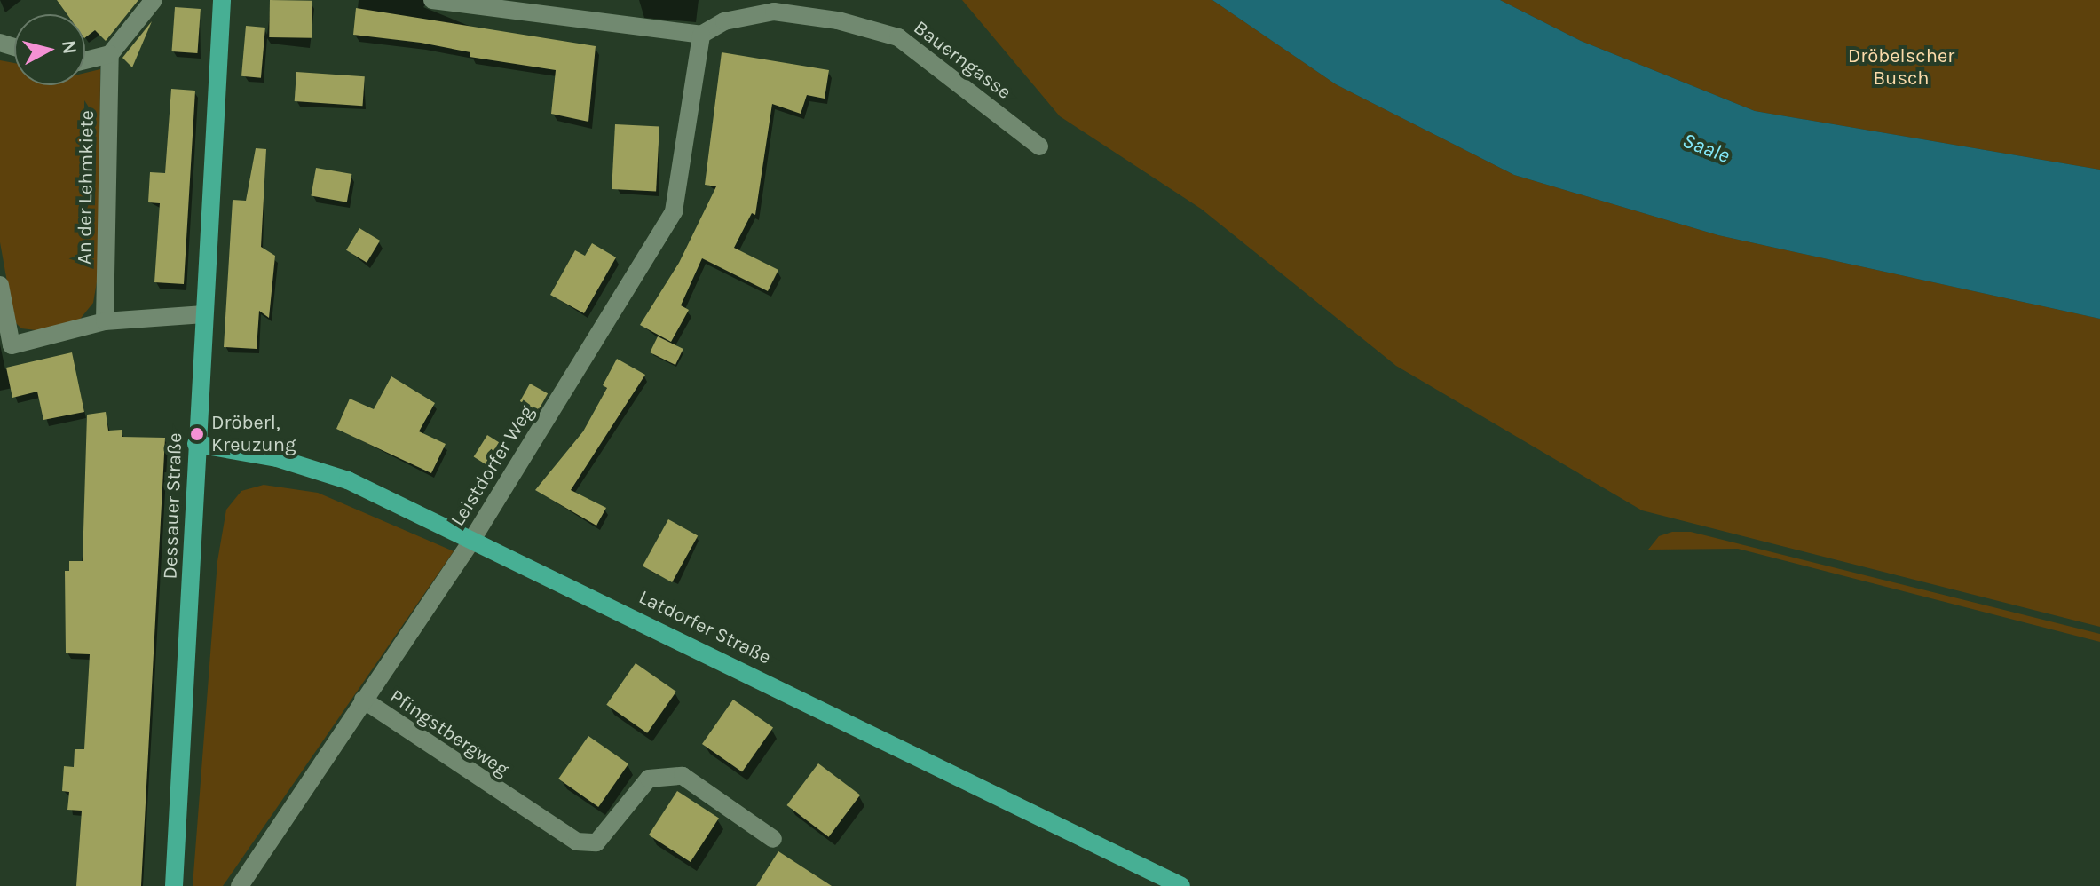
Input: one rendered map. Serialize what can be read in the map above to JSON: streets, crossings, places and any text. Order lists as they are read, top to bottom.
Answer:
{
  "streets": {
    "main road": ["Dessauer Straße", "Latdorfer Straße"],
    "street": [
      "Bauerngasse",
      "An der Lehmkiete",
      "Leistdorfer Weg",
      "Pfingstbergweg"
    ]
  },
  "crossings": [
    ["Bauerngasse", "Leistdorfer Weg"],
    ["Leistdorfer Weg", "Latdorfer Straße"],
    ["Leistdorfer Weg", "Pfingstbergweg"],
    ["Dessauer Straße", "Latdorfer Straße"]
  ],
  "water": ["Saale"],
  "parks": ["Dröbelscher Busch"],
  "places": ["Dröberl, Kreuzung"],
  "north": "right"
}
